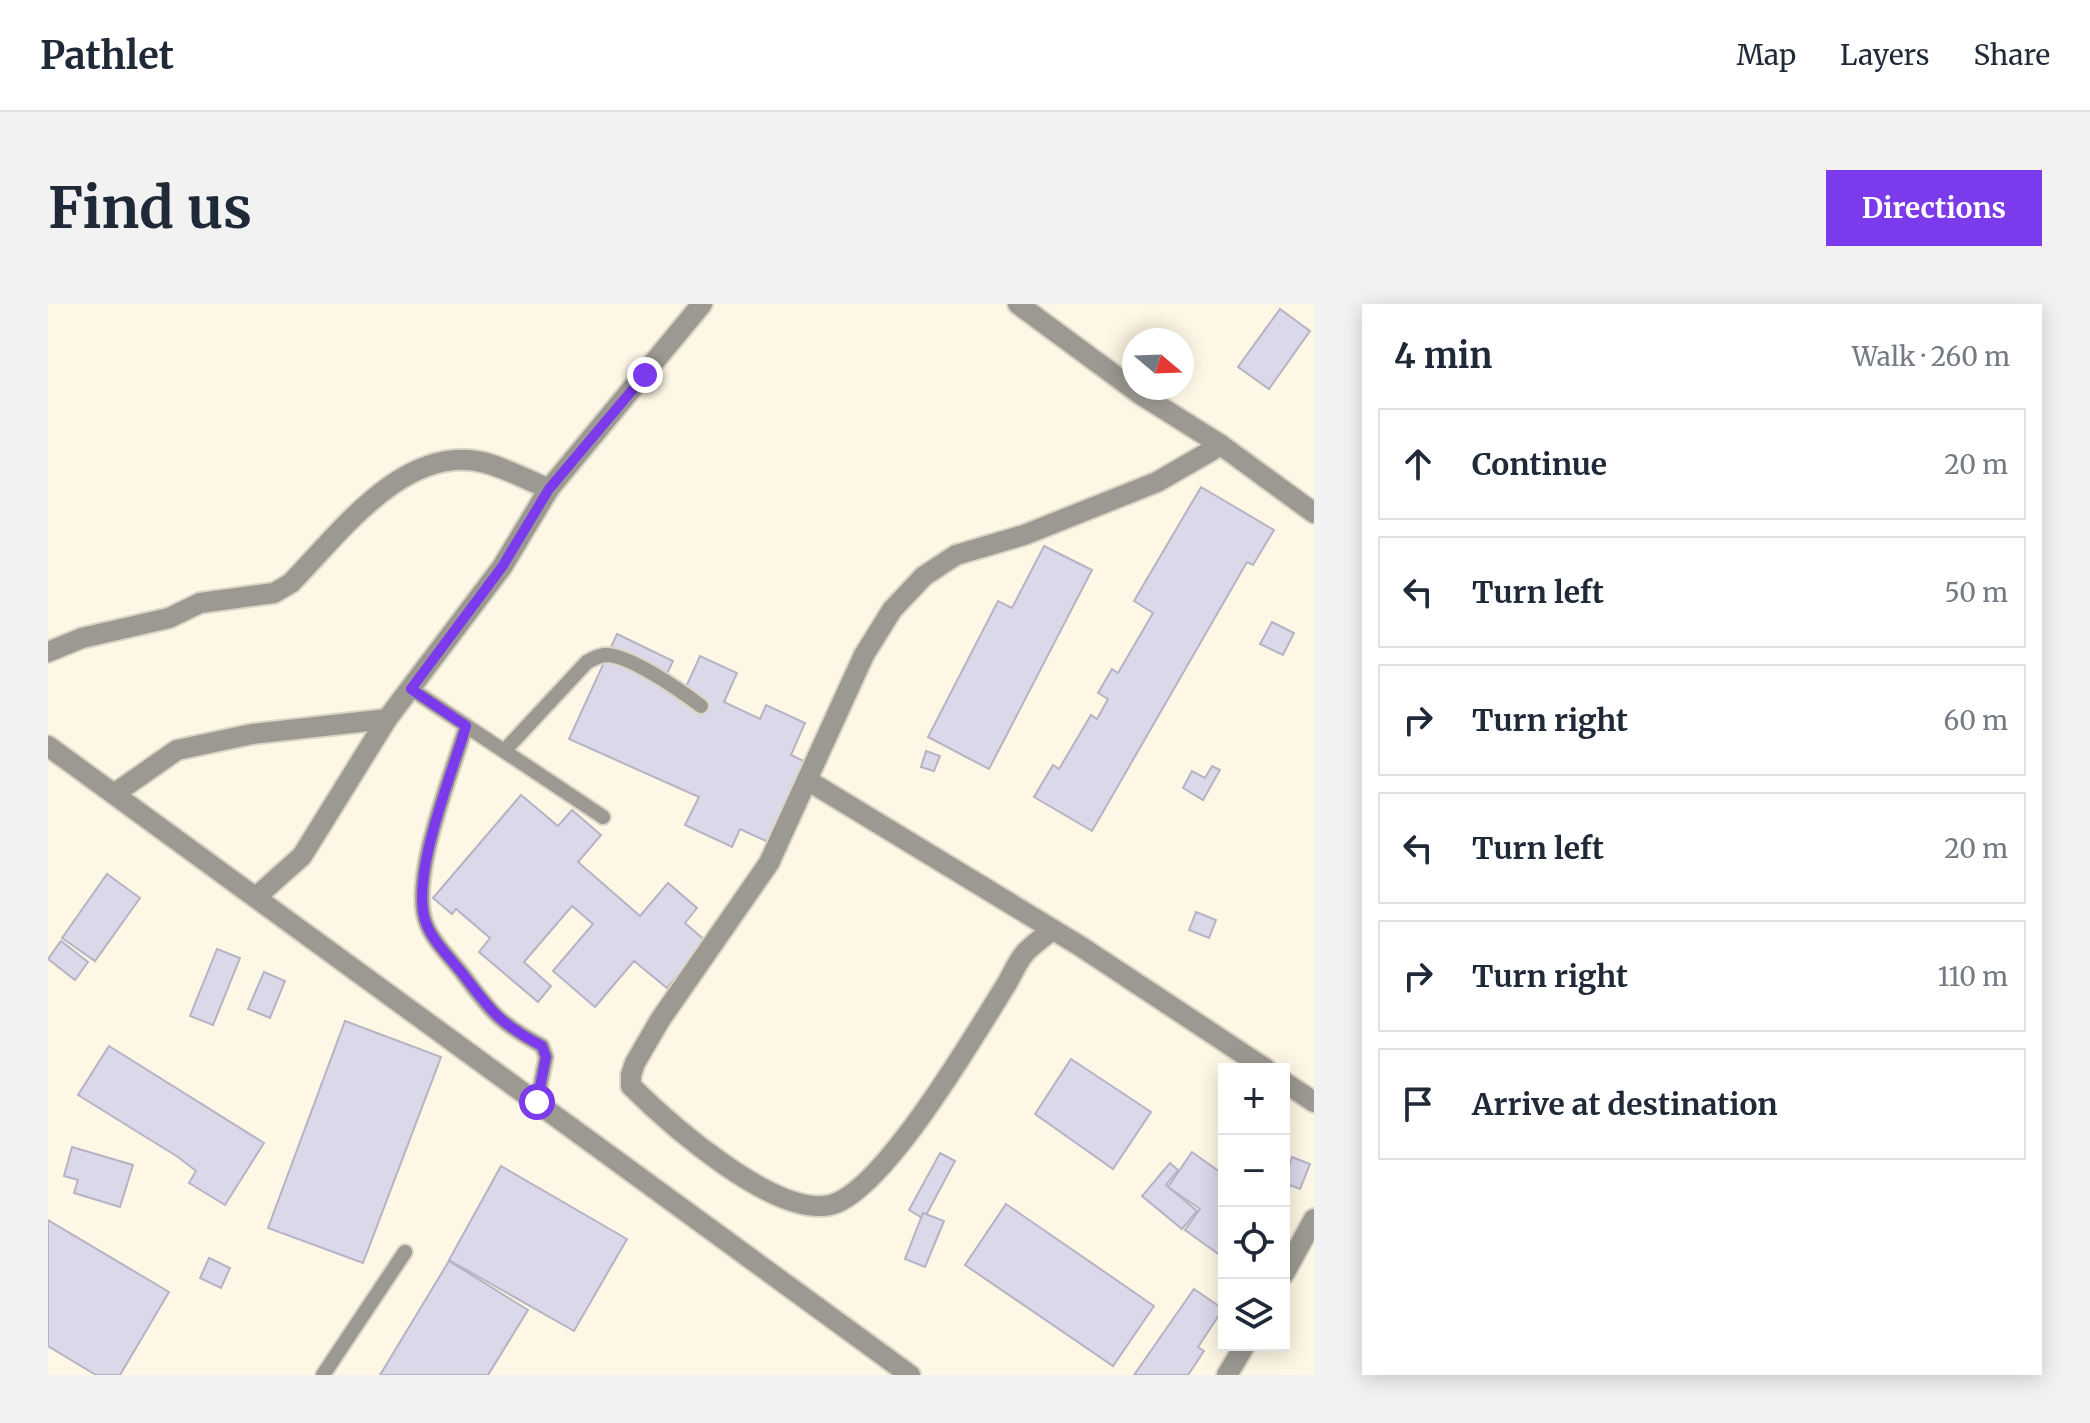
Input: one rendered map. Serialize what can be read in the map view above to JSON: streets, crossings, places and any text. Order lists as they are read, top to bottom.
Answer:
{
  "north": "right",
  "page": {
    "header": "Pathlet",
    "nav": ["Map", "Layers", "Share"],
    "buttons": "Directions",
    "title": "Find us",
    "heading": ["4 min", "Walk · 260 m"],
    "list": [
      ["Continue", "20 m"],
      ["Turn left", "50 m"],
      ["Turn right", "60 m"],
      ["Turn left", "20 m"],
      ["Turn right", "110 m"],
      "Arrive at destination"
    ],
    "map_buttons": ["+", "−"]
  }
}
